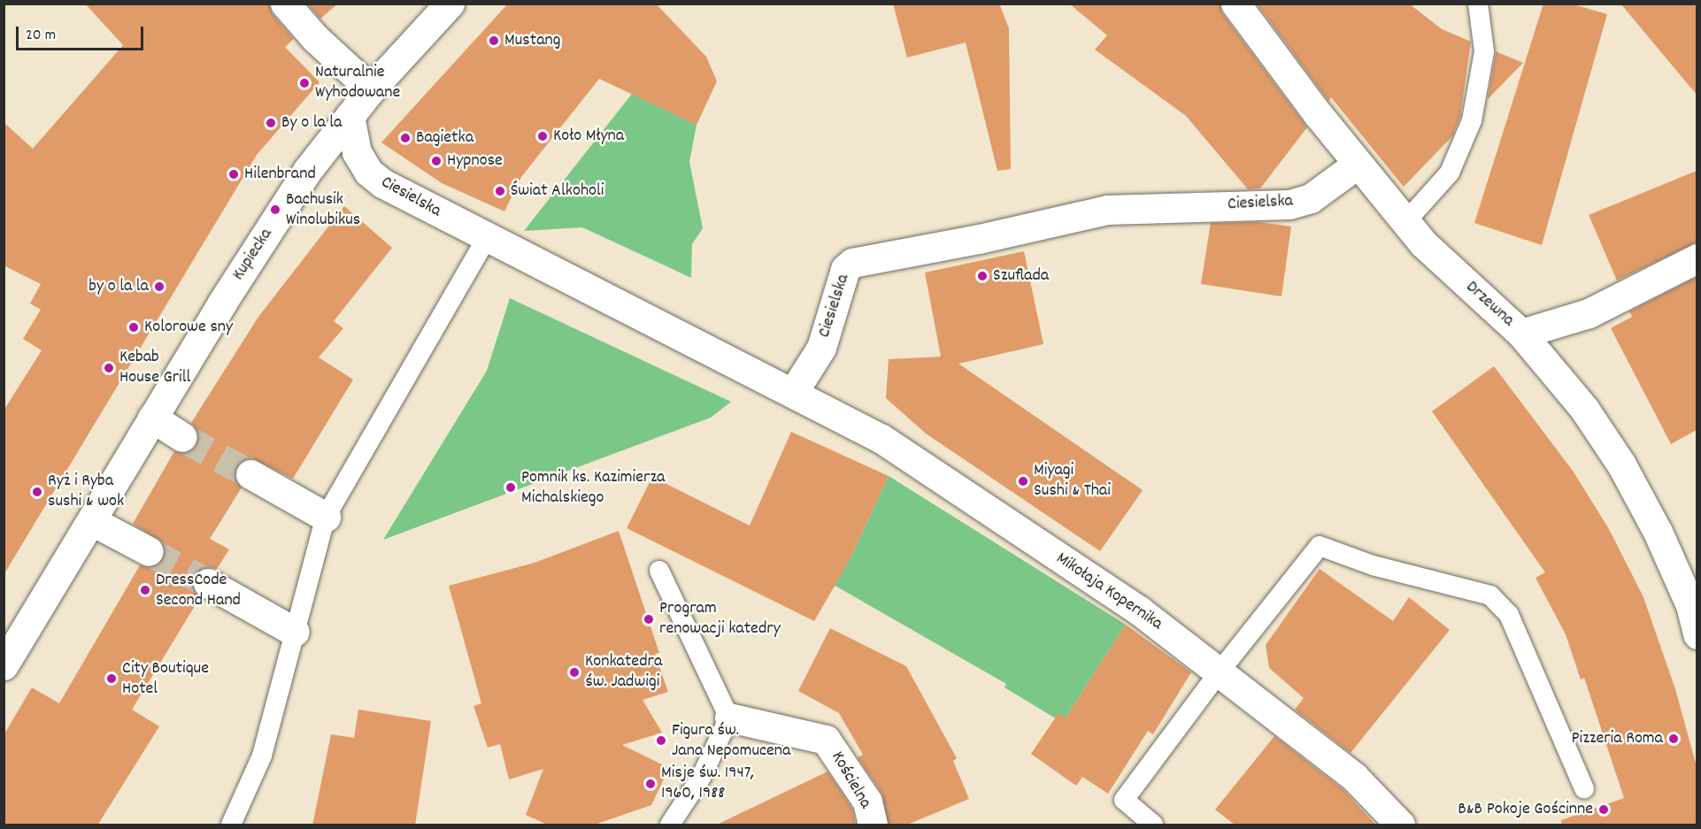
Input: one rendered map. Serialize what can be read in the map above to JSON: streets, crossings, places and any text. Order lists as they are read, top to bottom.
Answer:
{
  "streets": {
    "street": [
      "Ciesielska",
      "Kupiecka",
      "Drzewna",
      "Mikołaja Kopernika",
      "Kościelna"
    ]
  },
  "crossings": [
    ["Ciesielska", "Kupiecka"],
    ["Ciesielska", "Drzewna"],
    ["Ciesielska", "Mikołaja Kopernika"]
  ],
  "places": [
    "Mustang",
    "Naturalnie Wyhodowane",
    "By o la la",
    "Koło Młyna",
    "Bagietka",
    "Hypnose",
    "Hilenbrand",
    "Świat Alkoholi",
    "Bachusik Winolubikus",
    "Szuflada",
    "by o la la",
    "Kolorowe sny",
    "Kebab House Grill",
    "Miyagi Sushi & Thai",
    "Pomnik ks. Kazimierza Michalskiego",
    "Ryż i Ryba sushi & wok",
    "DressCode Second Hand",
    "Program renowacji katedry",
    "Konkatedra św. Jadwigi",
    "City Boutique Hotel",
    "Pizzeria Roma",
    "Figura św. Jana Nepomucena",
    "Misje św. 1947, 1960, 1988",
    "B&B Pokoje Gościnne"
  ],
  "scale_bar": "20 m"
}
